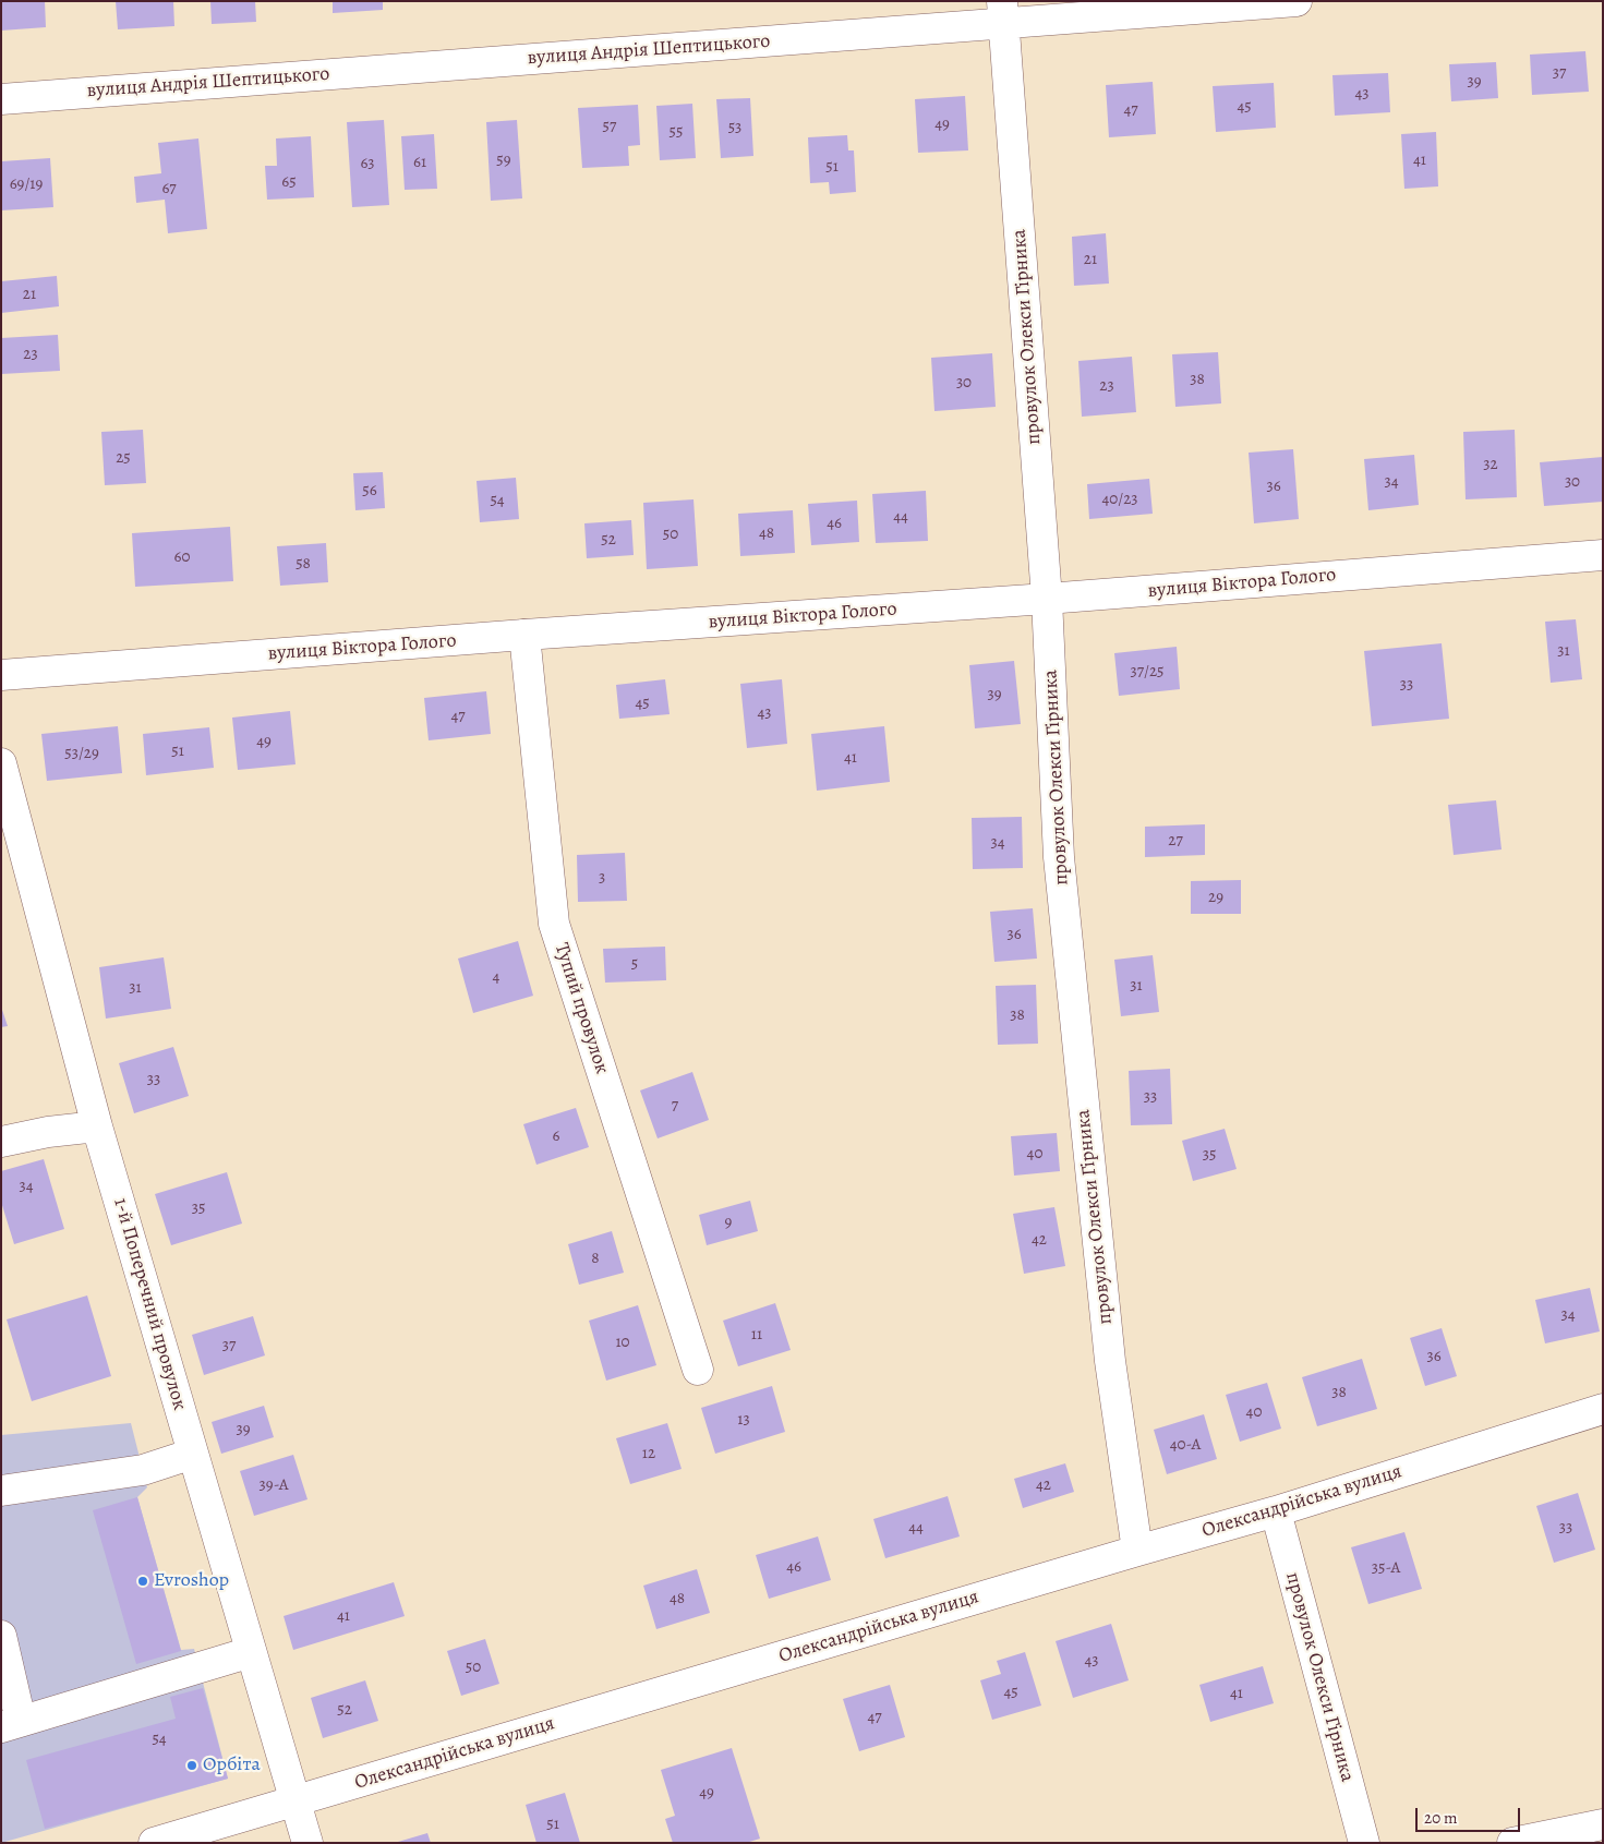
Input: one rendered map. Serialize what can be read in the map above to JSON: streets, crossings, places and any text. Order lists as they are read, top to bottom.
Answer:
{
  "streets": {
    "street": [
      "вулиця Андрія Шептицького",
      "провулок Олекси Гірника",
      "вулиця Віктора Голого",
      "Тупий провулок",
      "1-й Поперечний провулок",
      "Олександрійська вулиця"
    ]
  },
  "crossings": [
    ["вулиця Андрія Шептицького", "провулок Олекси Гірника"],
    ["провулок Олекси Гірника", "вулиця Віктора Голого"],
    ["провулок Олекси Гірника", "Олександрійська вулиця"],
    ["вулиця Віктора Голого", "Тупий провулок"],
    ["1-й Поперечний провулок", "Олександрійська вулиця"]
  ],
  "places": ["Evroshop", "Орбіта"],
  "house_numbers": [
    "37",
    "39",
    "43",
    "45",
    "47",
    "49",
    "57",
    "53",
    "55",
    "59",
    "41",
    "61",
    "63",
    "51",
    "65",
    "69/19",
    "67",
    "21",
    "21",
    "23",
    "38",
    "30",
    "23",
    "25",
    "32",
    "34",
    "30",
    "36",
    "56",
    "40/23",
    "54",
    "44",
    "46",
    "48",
    "50",
    "52",
    "60",
    "58",
    "31",
    "37/25",
    "33",
    "39",
    "45",
    "43",
    "47",
    "49",
    "51",
    "53/29",
    "41",
    "27",
    "34",
    "3",
    "29",
    "36",
    "5",
    "4",
    "31",
    "31",
    "38",
    "33",
    "33",
    "7",
    "6",
    "40",
    "35",
    "34",
    "35",
    "9",
    "42",
    "8",
    "34",
    "11",
    "10",
    "37",
    "36",
    "38",
    "40",
    "13",
    "39",
    "40-А",
    "12",
    "39-А",
    "42",
    "44",
    "33",
    "46",
    "35-А",
    "48",
    "41",
    "43",
    "50",
    "45",
    "41",
    "52",
    "47",
    "54",
    "49",
    "51"
  ],
  "scale_bar": "20 m"
}
